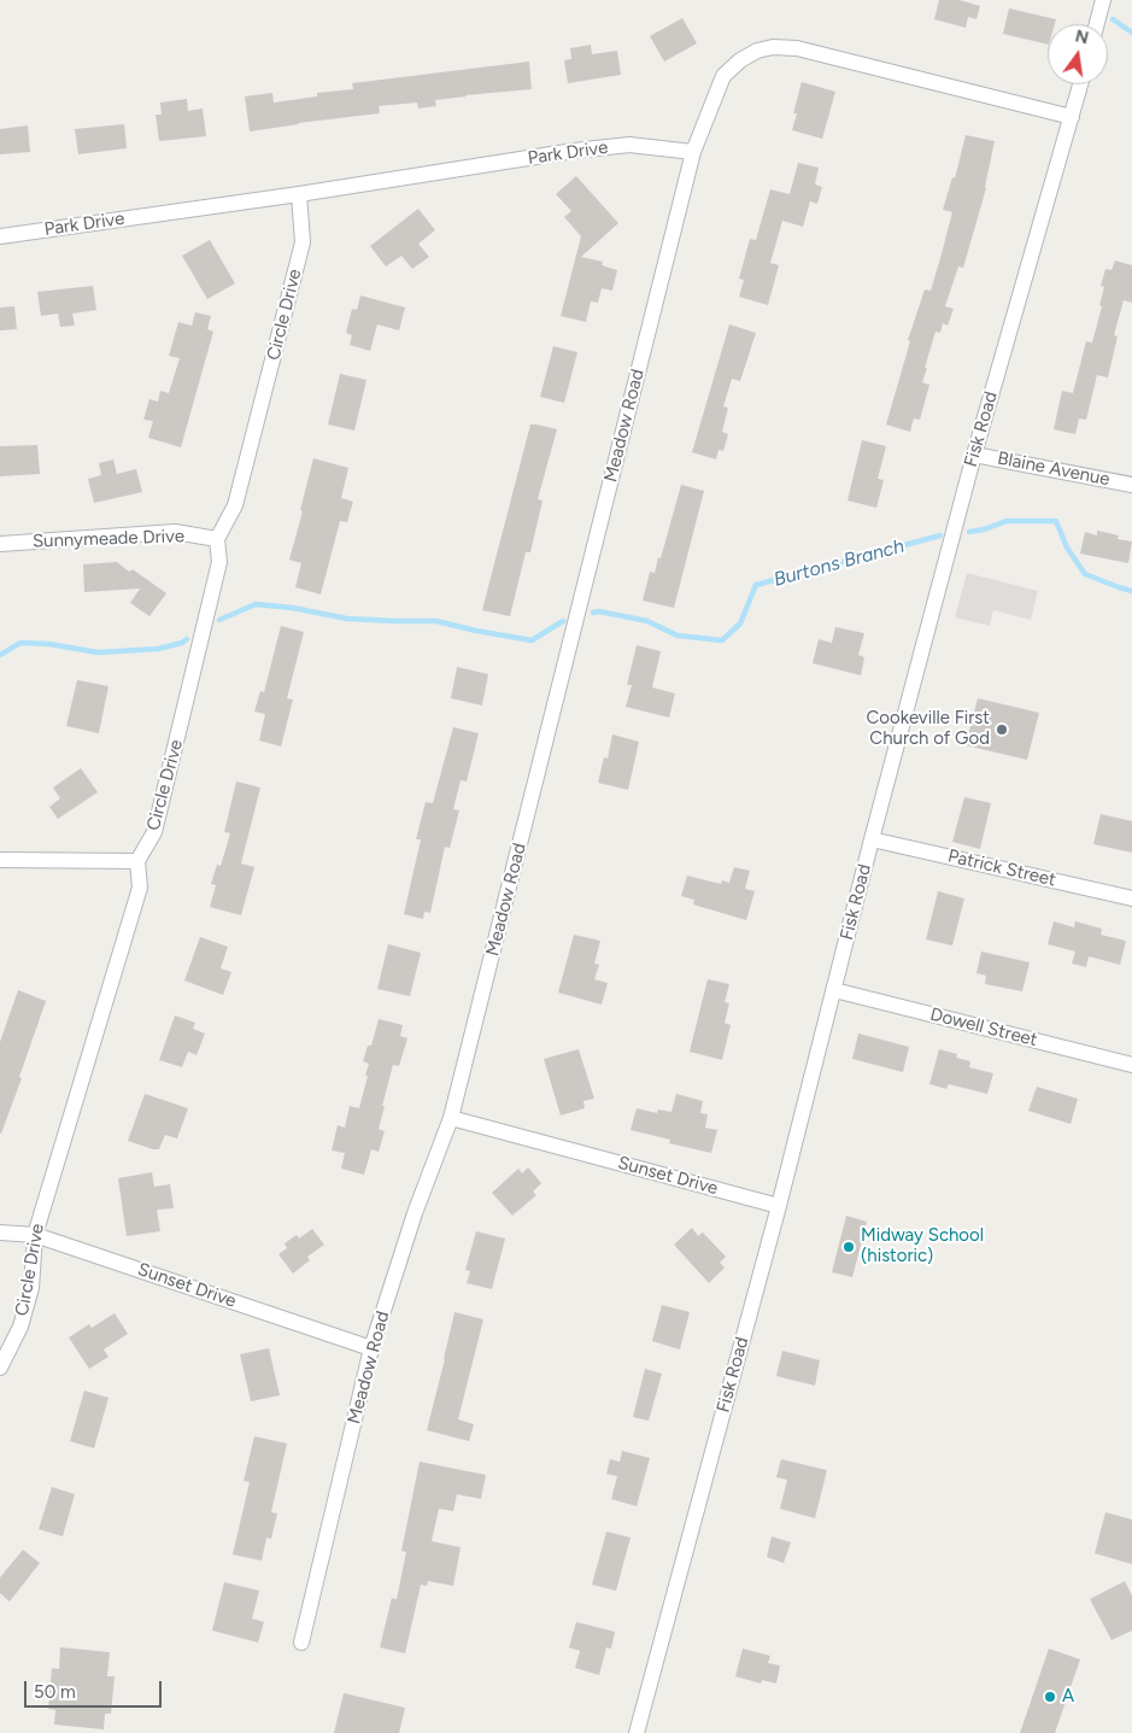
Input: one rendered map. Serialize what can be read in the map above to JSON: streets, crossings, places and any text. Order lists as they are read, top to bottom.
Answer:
{
  "streets": {
    "street": [
      "Park Drive",
      "Circle Drive",
      "Meadow Road",
      "Fisk Road",
      "Blaine Avenue",
      "Sunnymeade Drive",
      "Patrick Street",
      "Dowell Street",
      "Sunset Drive"
    ]
  },
  "crossings": [
    ["Park Drive", "Circle Drive"],
    ["Park Drive", "Meadow Road"],
    ["Circle Drive", "Sunnymeade Drive"],
    ["Circle Drive", "Sunset Drive"],
    ["Meadow Road", "Sunset Drive"],
    ["Fisk Road", "Blaine Avenue"],
    ["Fisk Road", "Patrick Street"],
    ["Fisk Road", "Dowell Street"],
    ["Fisk Road", "Sunset Drive"]
  ],
  "water": ["Burtons Branch"],
  "places": ["Cookeville First Church of God", "Midway School (historic)", "A"],
  "scale_bar": "50 m",
  "north": "top"
}
